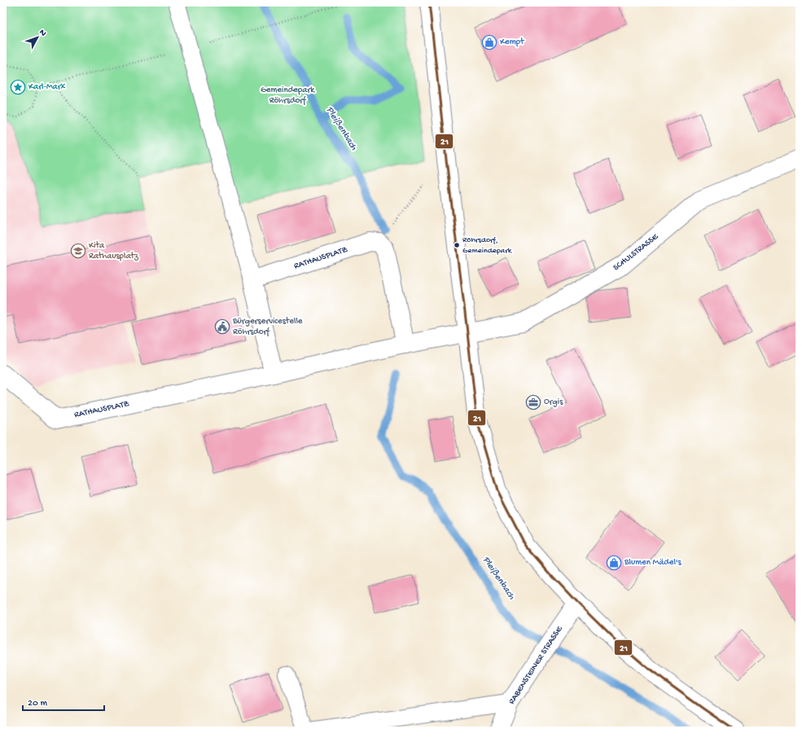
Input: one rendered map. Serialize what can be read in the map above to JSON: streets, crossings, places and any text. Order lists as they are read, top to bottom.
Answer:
{
  "streets": {
    "street": ["SCHULSTRASSE", "RATHAUSPLATZ", "RABENSTEINER STRASSE"]
  },
  "crossings": [
    ["SCHULSTRASSE", "RATHAUSPLATZ"]
  ],
  "water": ["Pleißenbach"],
  "parks": ["Gemeindepark Röhrsdorf"],
  "places": {
    "shop": ["Kempt", "Blumen Mädel's"],
    "place": ["Karl-Marx"],
    "other": ["Röhrsdorf, Gemeindepark"],
    "school or university": ["Kita Rathausplatz"],
    "public building": ["Bürgerservicestelle Röhrsdorf"],
    "office": ["Orgis"]
  },
  "lines": ["transit line 21"],
  "scale_bar": "20 m",
  "north": "top right"
}
